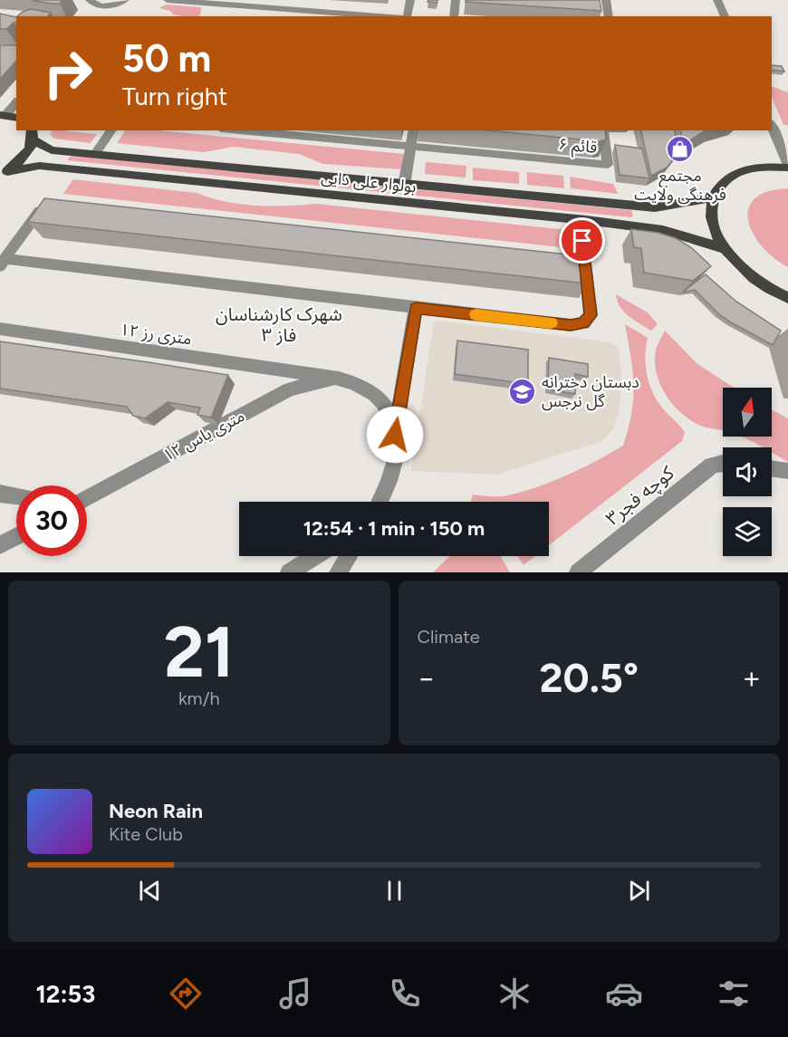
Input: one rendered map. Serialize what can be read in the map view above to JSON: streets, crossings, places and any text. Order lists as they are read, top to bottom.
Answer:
{
  "streets": {
    "main road": ["بولوار علی دایی"],
    "street": [
      "قائم ۶",
      "۱۲ متری رز",
      "۱۲ متری یاس",
      "کوچه فجر۳"
    ]
  },
  "crossings": [
    ["۱۲ متری رز", "۱۲ متری یاس"]
  ],
  "districts": ["شهرک کارشناسان فاز ٣"],
  "places": {
    "shop": ["مجتمع فرهنگی ولایت"],
    "school or university": ["دبستان دخترانه گل نرجس"]
  },
  "north": "top",
  "page": {
    "turn": ["50 m", "Turn right"],
    "limit": "30",
    "trip": "12:54 · 1 min · 150 m",
    "tile": [
      ["21", "km/h"],
      "Climate"
    ],
    "heat": ["−", "20.5°", "+"],
    "song": ["Neon Rain", "Kite Club"],
    "tabs": "12:53"
  }
}
